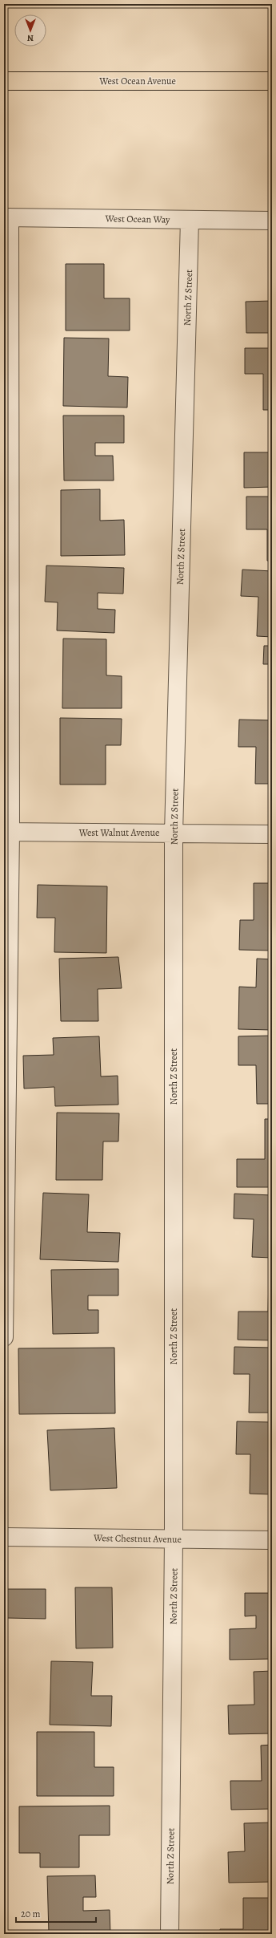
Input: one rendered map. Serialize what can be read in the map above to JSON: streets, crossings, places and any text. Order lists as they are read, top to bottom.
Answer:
{
  "streets": {
    "main road": ["West Ocean Avenue"],
    "street": [
      "West Ocean Way",
      "North Z Street",
      "West Walnut Avenue",
      "West Chestnut Avenue"
    ]
  },
  "crossings": [
    ["West Ocean Way", "North Z Street"],
    ["North Z Street", "West Walnut Avenue"],
    ["North Z Street", "West Chestnut Avenue"]
  ],
  "scale_bar": "20 m",
  "north": "bottom"
}
